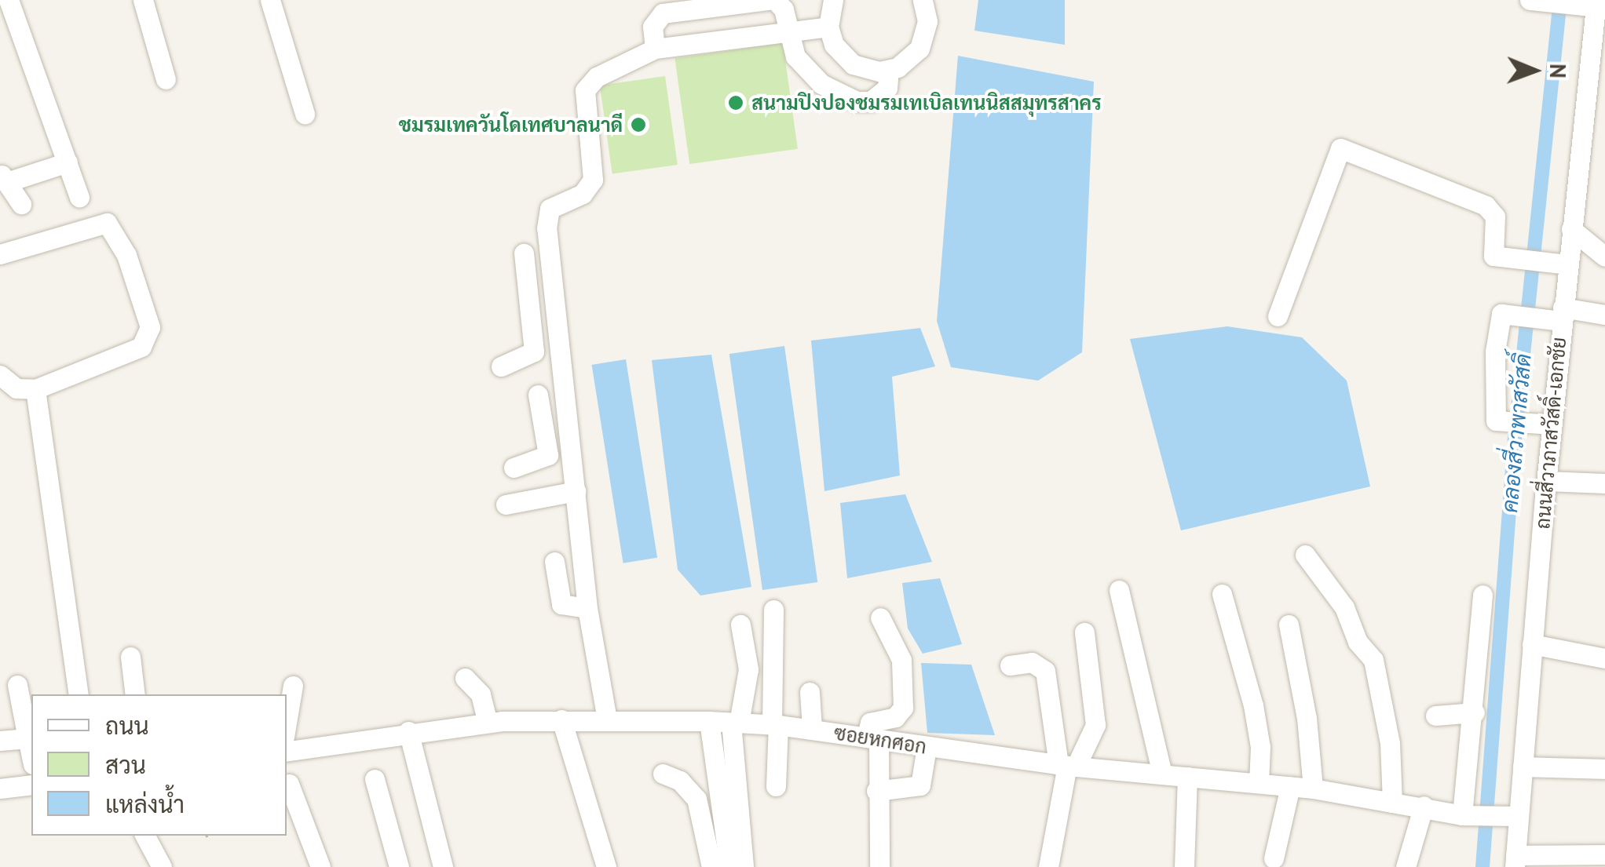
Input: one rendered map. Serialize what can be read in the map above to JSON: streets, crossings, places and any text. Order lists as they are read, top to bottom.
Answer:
{
  "streets": {
    "street": ["ถนนสี่วาภาสวัสดิ์-เอกชัย", "ซอยหกศอก"]
  },
  "crossings": [
    ["ถนนสี่วาภาสวัสดิ์-เอกชัย", "ซอยหกศอก"]
  ],
  "water": ["คลองสี่วาพาสวัสดิ์"],
  "places": ["สนามปิงปองชมรมเทเบิลเทนนิสสมุทรสาคร", "ชมรมเทควันโดเทศบาลนาดี"],
  "legend": ["ถนน", "สวน", "แหล่งน้ำ"],
  "north": "right"
}
